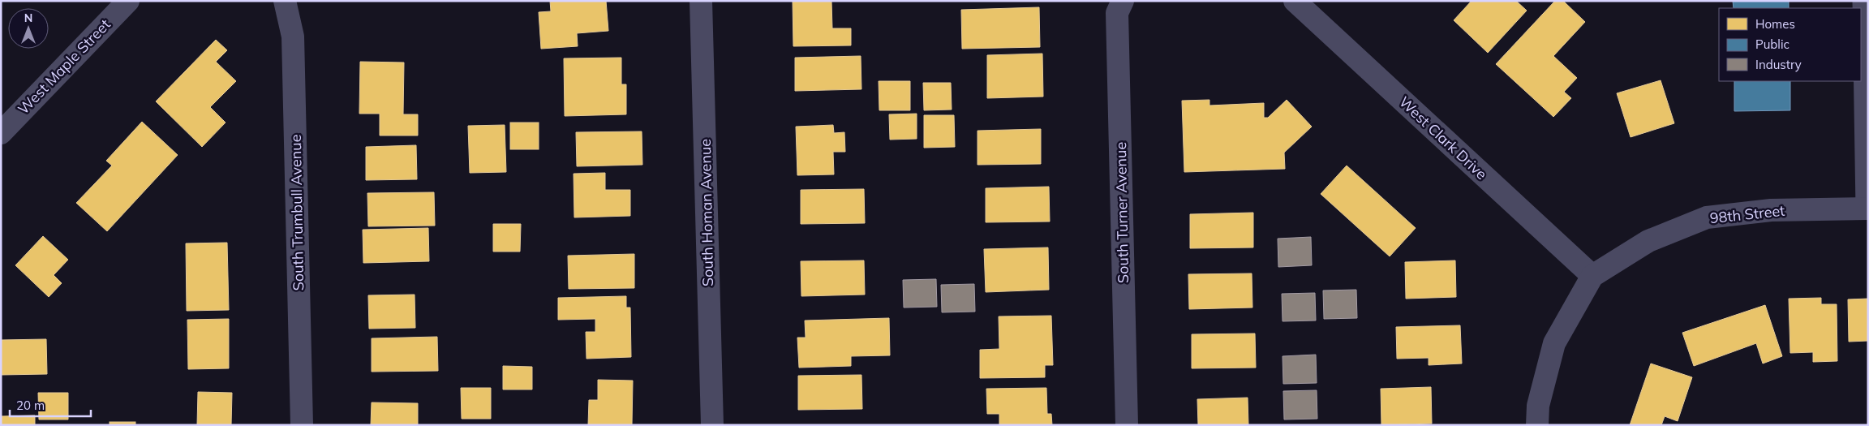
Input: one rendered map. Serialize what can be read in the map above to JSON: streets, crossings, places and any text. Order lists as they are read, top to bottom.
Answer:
{
  "streets": {
    "street": [
      "West Maple Street",
      "West Clark Drive",
      "South Trumbull Avenue",
      "South Homan Avenue",
      "South Turner Avenue",
      "98th Street"
    ]
  },
  "crossings": [
    ["West Clark Drive", "98th Street"]
  ],
  "legend": ["Homes", "Public", "Industry"],
  "scale_bar": "20 m",
  "north": "top"
}
